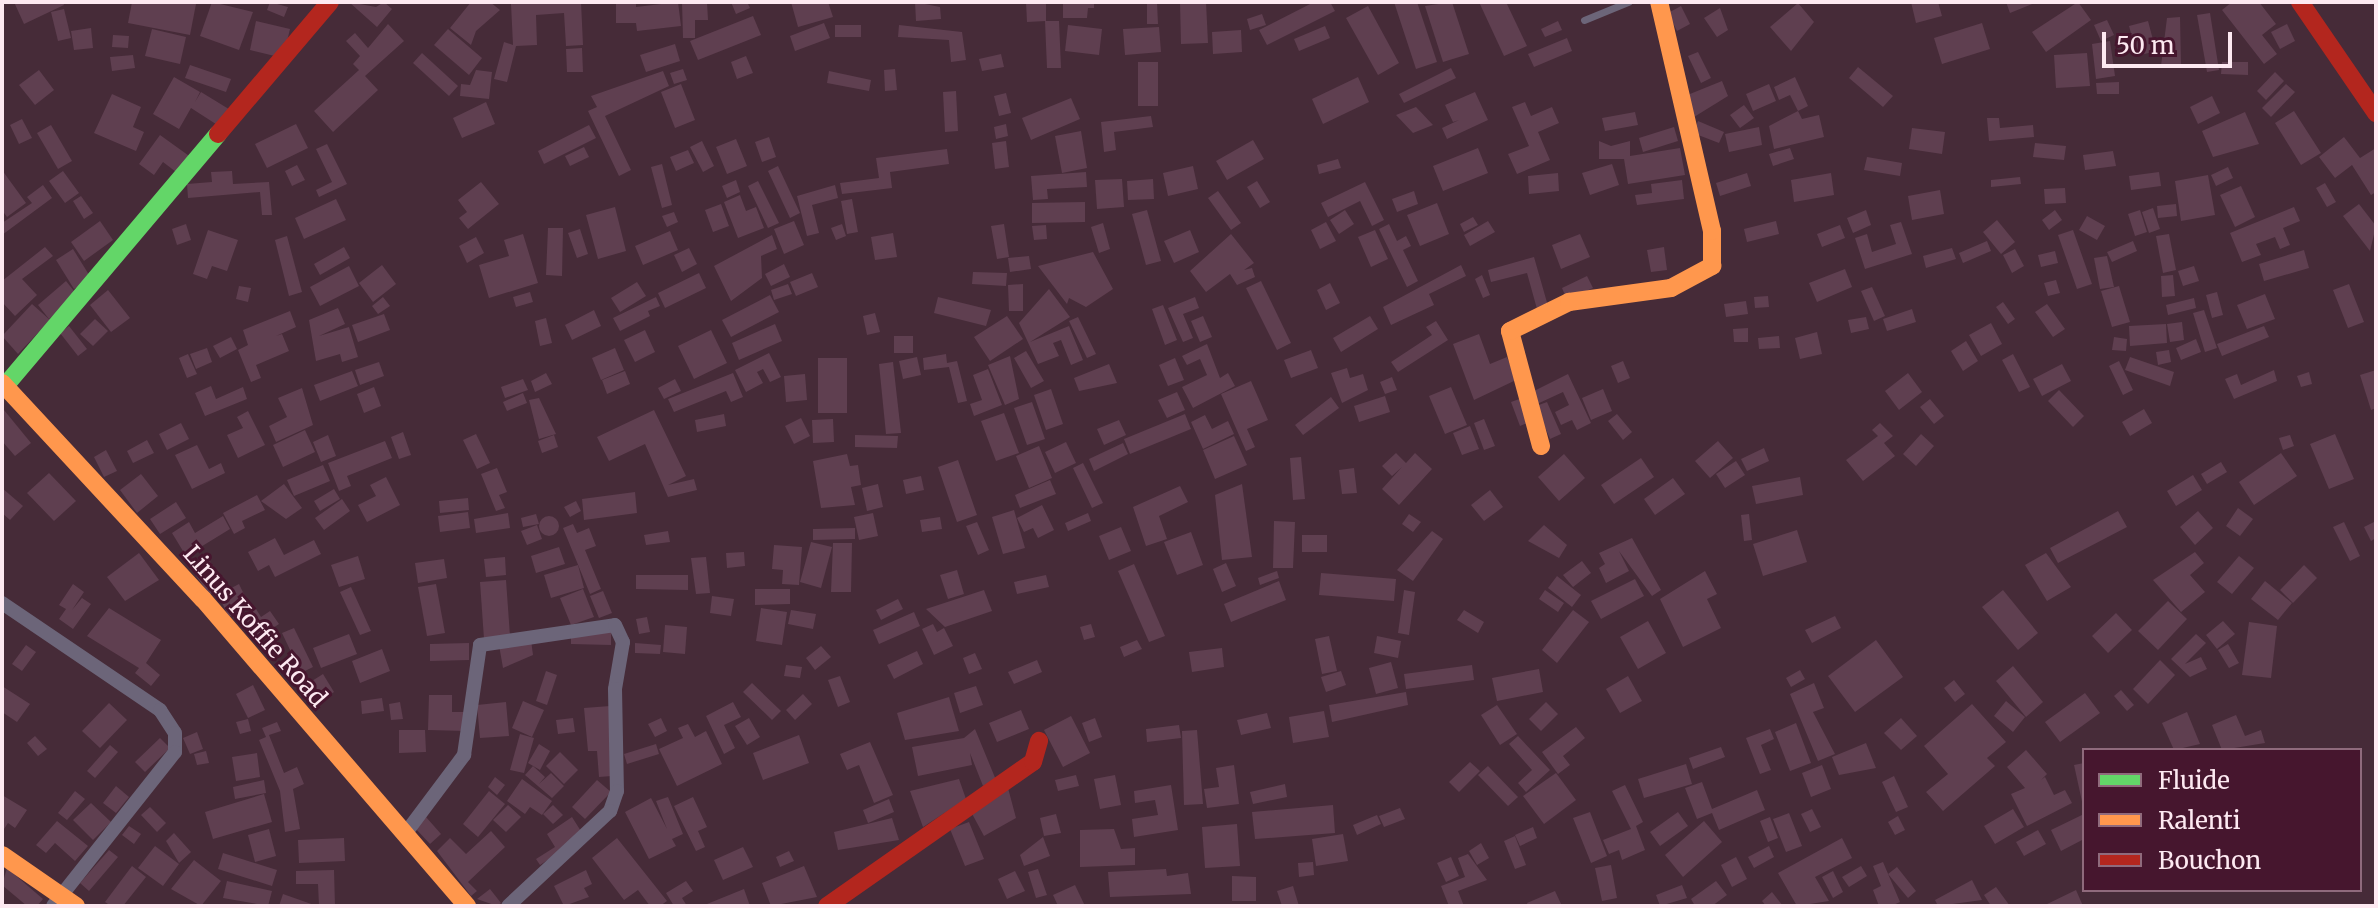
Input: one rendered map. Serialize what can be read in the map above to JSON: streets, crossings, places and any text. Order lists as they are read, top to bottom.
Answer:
{
  "streets": {
    "street": ["Linus Koffie Road"]
  },
  "legend": ["Fluide", "Ralenti", "Bouchon"],
  "scale_bar": "50 m"
}
